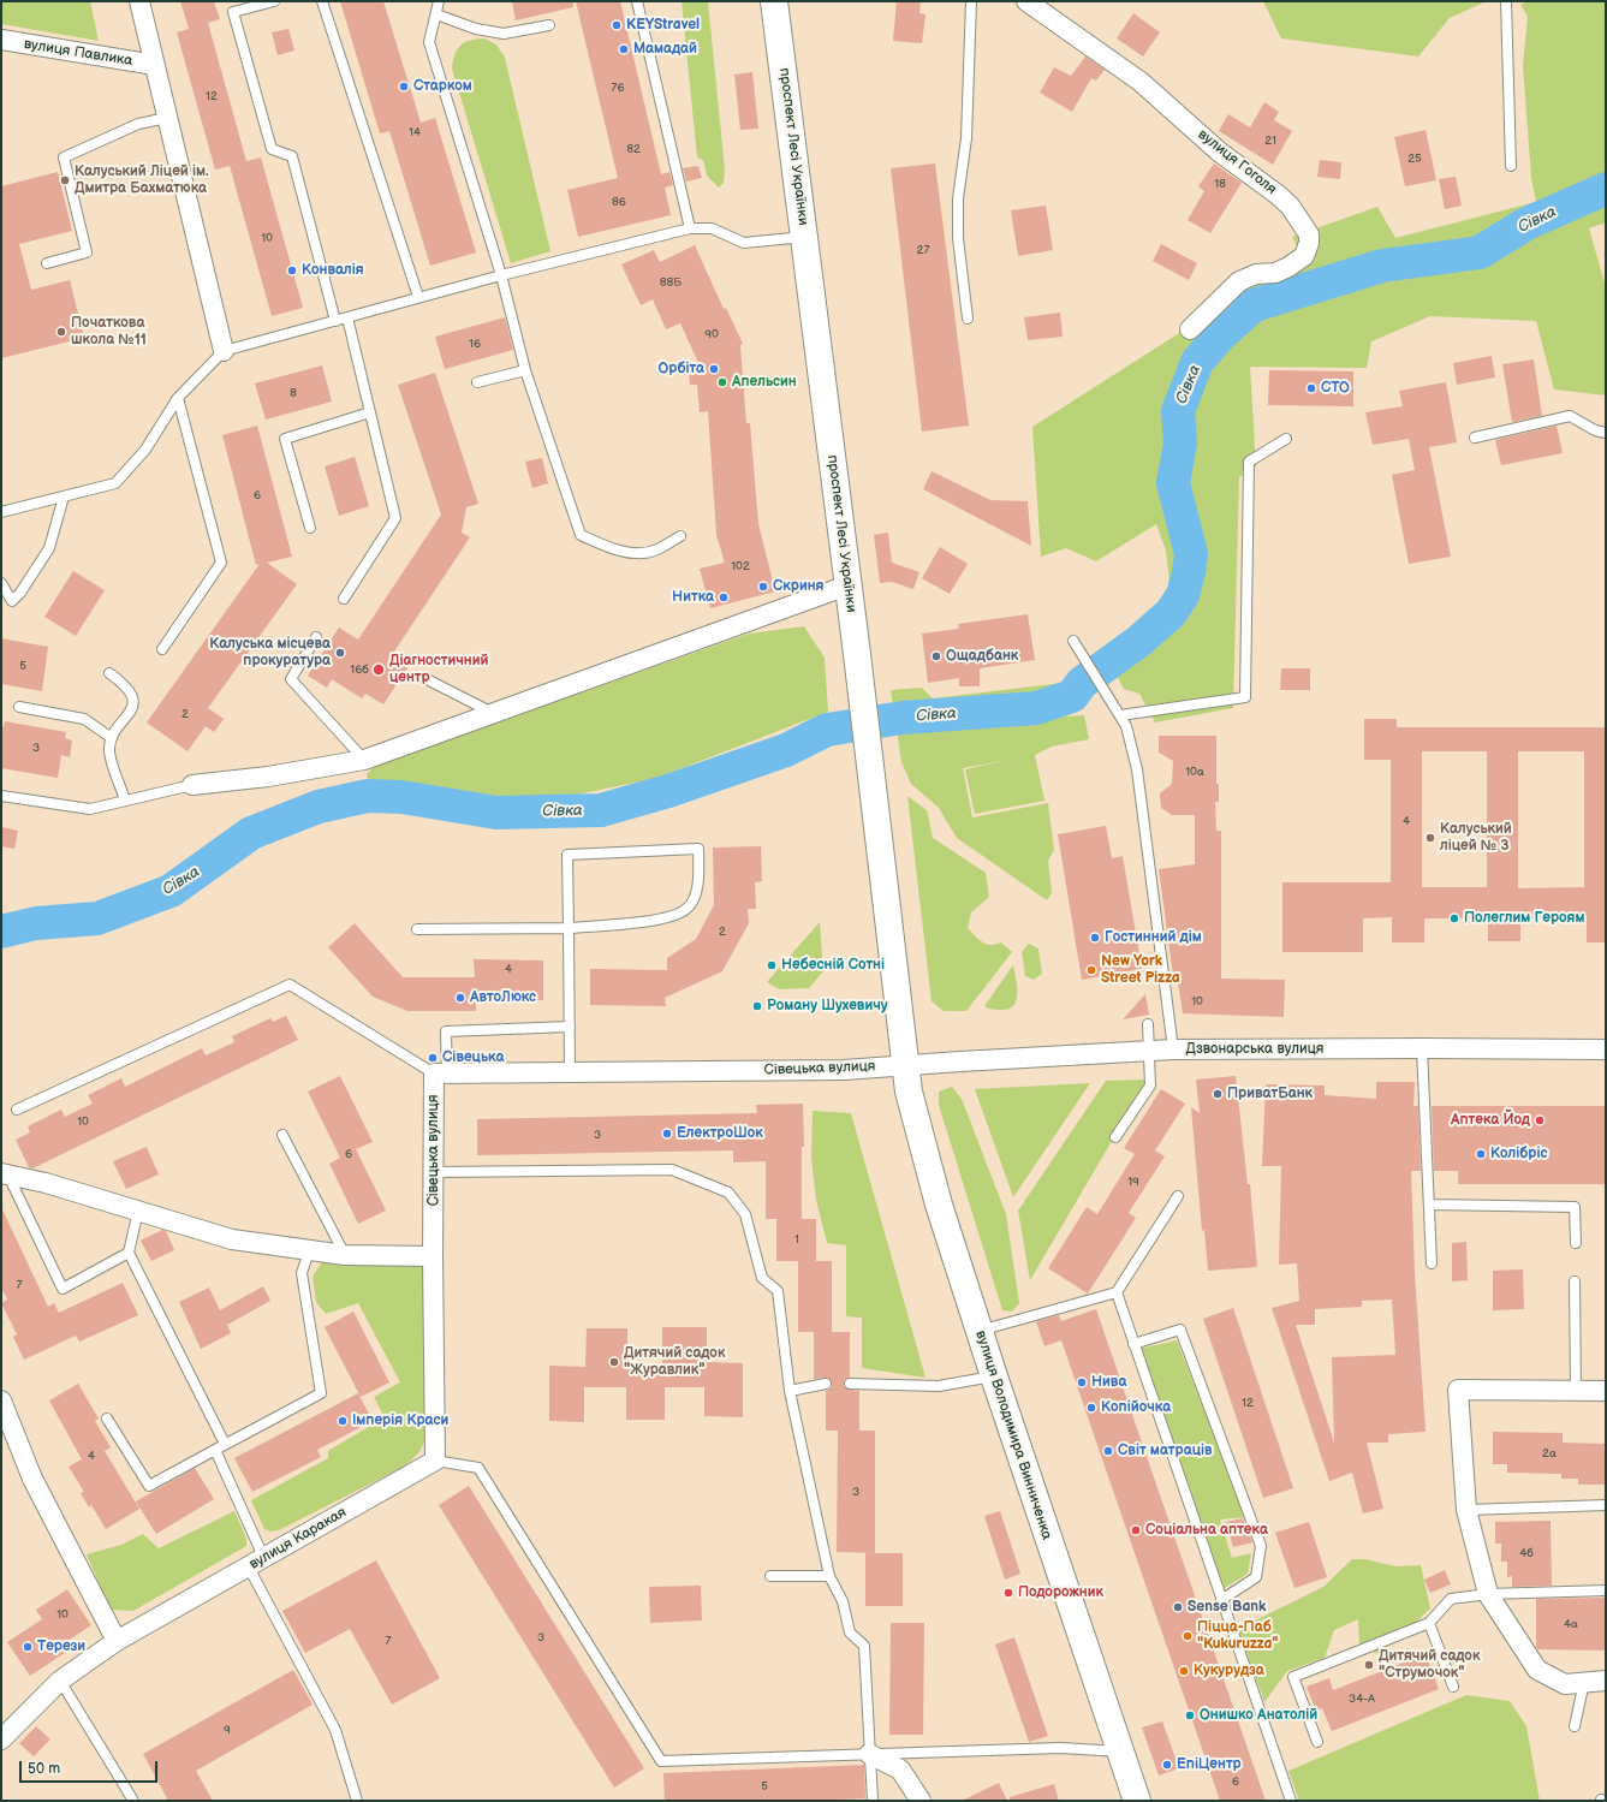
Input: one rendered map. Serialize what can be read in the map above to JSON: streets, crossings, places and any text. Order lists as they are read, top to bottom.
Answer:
{
  "streets": {
    "main road": ["проспект Лесі Українки", "вулиця Володимира Винниченка"],
    "street": [
      "вулиця Павлика",
      "вулиця Гоголя",
      "Дзвонарська вулиця",
      "Сівецька вулиця",
      "вулиця Каракая"
    ]
  },
  "crossings": [
    ["проспект Лесі Українки", "Дзвонарська вулиця"],
    ["проспект Лесі Українки", "Сівецька вулиця"],
    ["проспект Лесі Українки", "вулиця Володимира Винниченка"],
    ["Дзвонарська вулиця", "Сівецька вулиця"],
    ["Дзвонарська вулиця", "вулиця Володимира Винниченка"],
    ["Сівецька вулиця", "вулиця Володимира Винниченка"]
  ],
  "water": ["Сівка"],
  "places": [
    "KEYStravel",
    "Мамадай",
    "Старком",
    "Калуський Ліцей ім. Дмитра Бахматюка",
    "Конвалія",
    "Початкова школа №11",
    "Орбіта",
    "Апельсин",
    "СТО",
    "Скриня",
    "Нитка",
    "Калуська місцева прокуратура",
    "Ощадбанк",
    "Діагностичний центр",
    "Калуський ліцей № 3",
    "Полеглим Героям",
    "Гостинний дім",
    "Небесній Сотні",
    "New York Street Pizza",
    "АвтоЛюкс",
    "Роману Шухевичу",
    "Сівецька",
    "ПриватБанк",
    "Аптека Йод",
    "ЕлектроШок",
    "Колібріс",
    "Дитячий садок \"Журавлик\"",
    "Нива",
    "Копійочка",
    "Імперія Краси",
    "Світ матраців",
    "Соціальна аптека",
    "Подорожник",
    "Sense Bank",
    "Піцца-Паб \"Kukuruzza\"",
    "Терези",
    "Дитячий садок \"Струмочок\"",
    "Кукурудза",
    "Онишко Анатолій",
    "ЕпіЦентр"
  ],
  "house_numbers": [
    "76",
    "12",
    "14",
    "21",
    "82",
    "25",
    "18",
    "86",
    "10",
    "27",
    "88Б",
    "90",
    "16",
    "8",
    "6",
    "102",
    "5",
    "16б",
    "2",
    "3",
    "10а",
    "4",
    "2",
    "4",
    "10",
    "10",
    "3",
    "6",
    "19",
    "1",
    "7",
    "12",
    "2а",
    "4",
    "3",
    "4б",
    "10",
    "4а",
    "3",
    "7",
    "34-А",
    "9",
    "6",
    "5"
  ],
  "scale_bar": "50 m"
}
